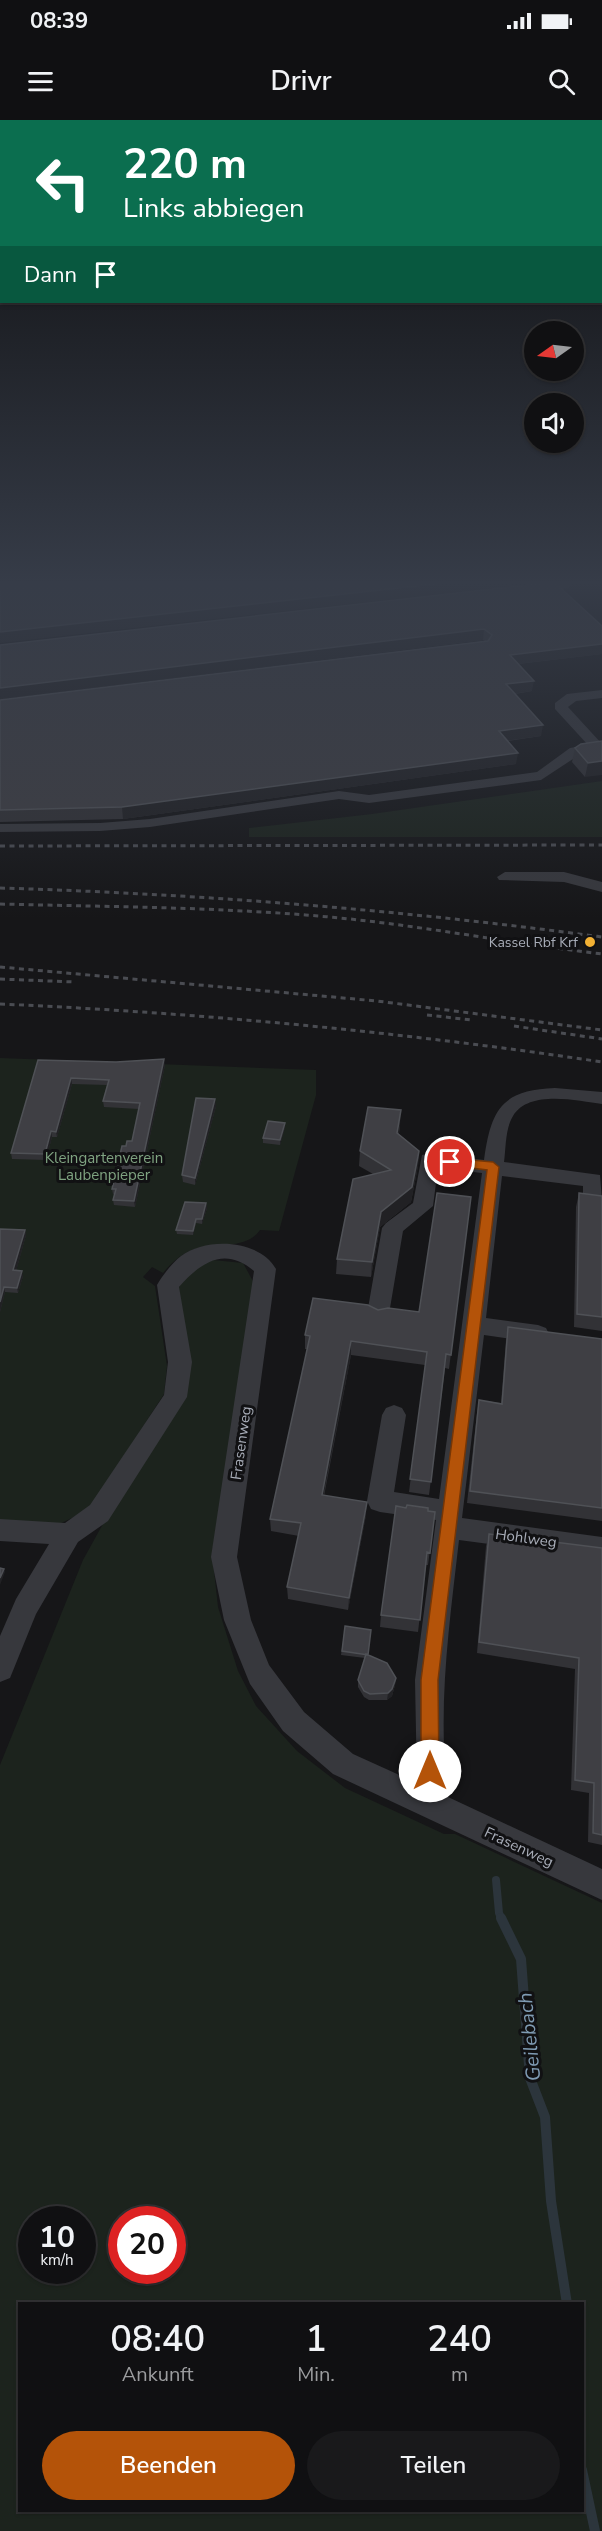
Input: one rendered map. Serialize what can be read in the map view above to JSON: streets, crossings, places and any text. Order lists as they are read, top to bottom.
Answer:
{
  "streets": {
    "street": ["Frasenweg", "Hohlweg"]
  },
  "water": ["Geilebach"],
  "parks": ["Kleingartenverein Laubenpieper"],
  "places": ["Kassel Rbf Krf"],
  "north": "left",
  "page": {
    "status": "08:39",
    "header": "Drivr",
    "turn": ["220 m", "Links abbiegen"],
    "then": "Dann",
    "speed": "10 km/h",
    "limit": "20",
    "eta": [
      "08:40",
      "Ankunft",
      "1",
      "Min.",
      "240",
      "m"
    ],
    "buttons": ["Beenden", "Teilen"]
  }
}
